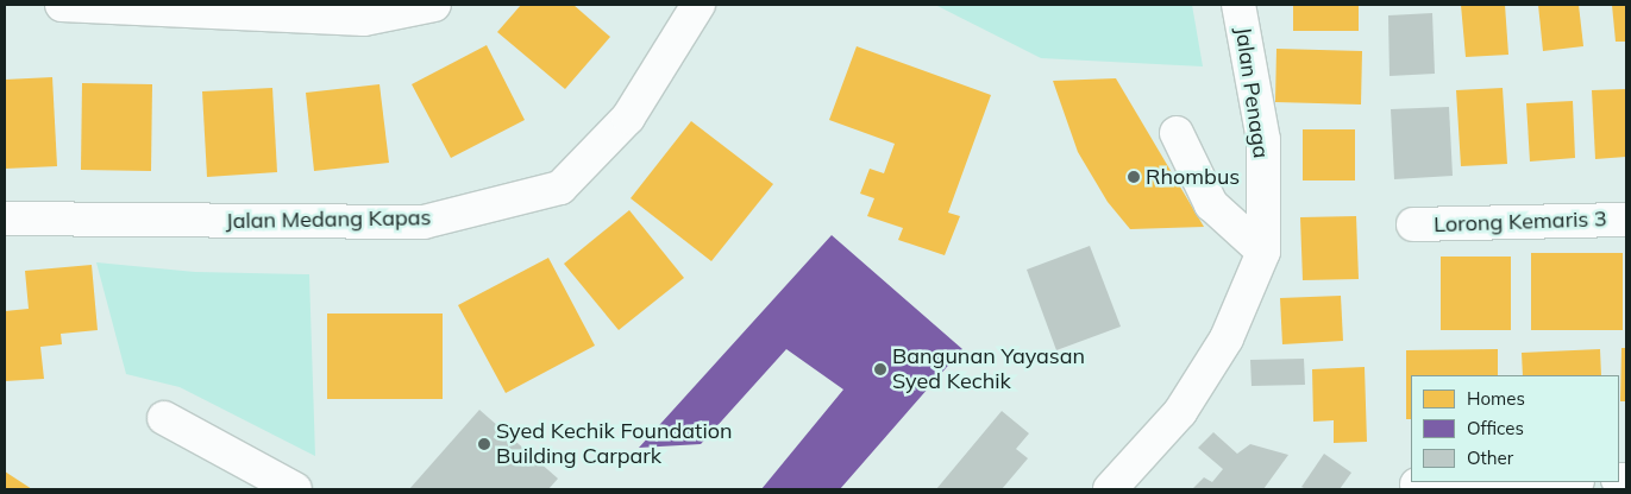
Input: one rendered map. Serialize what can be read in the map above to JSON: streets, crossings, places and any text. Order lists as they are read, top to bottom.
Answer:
{
  "streets": {
    "street": ["Jalan Penaga", "Jalan Medang Kapas", "Lorong Kemaris 3"]
  },
  "places": ["Rhombus", "Bangunan Yayasan Syed Kechik", "Syed Kechik Foundation Building Carpark"],
  "legend": ["Homes", "Offices", "Other"]
}
